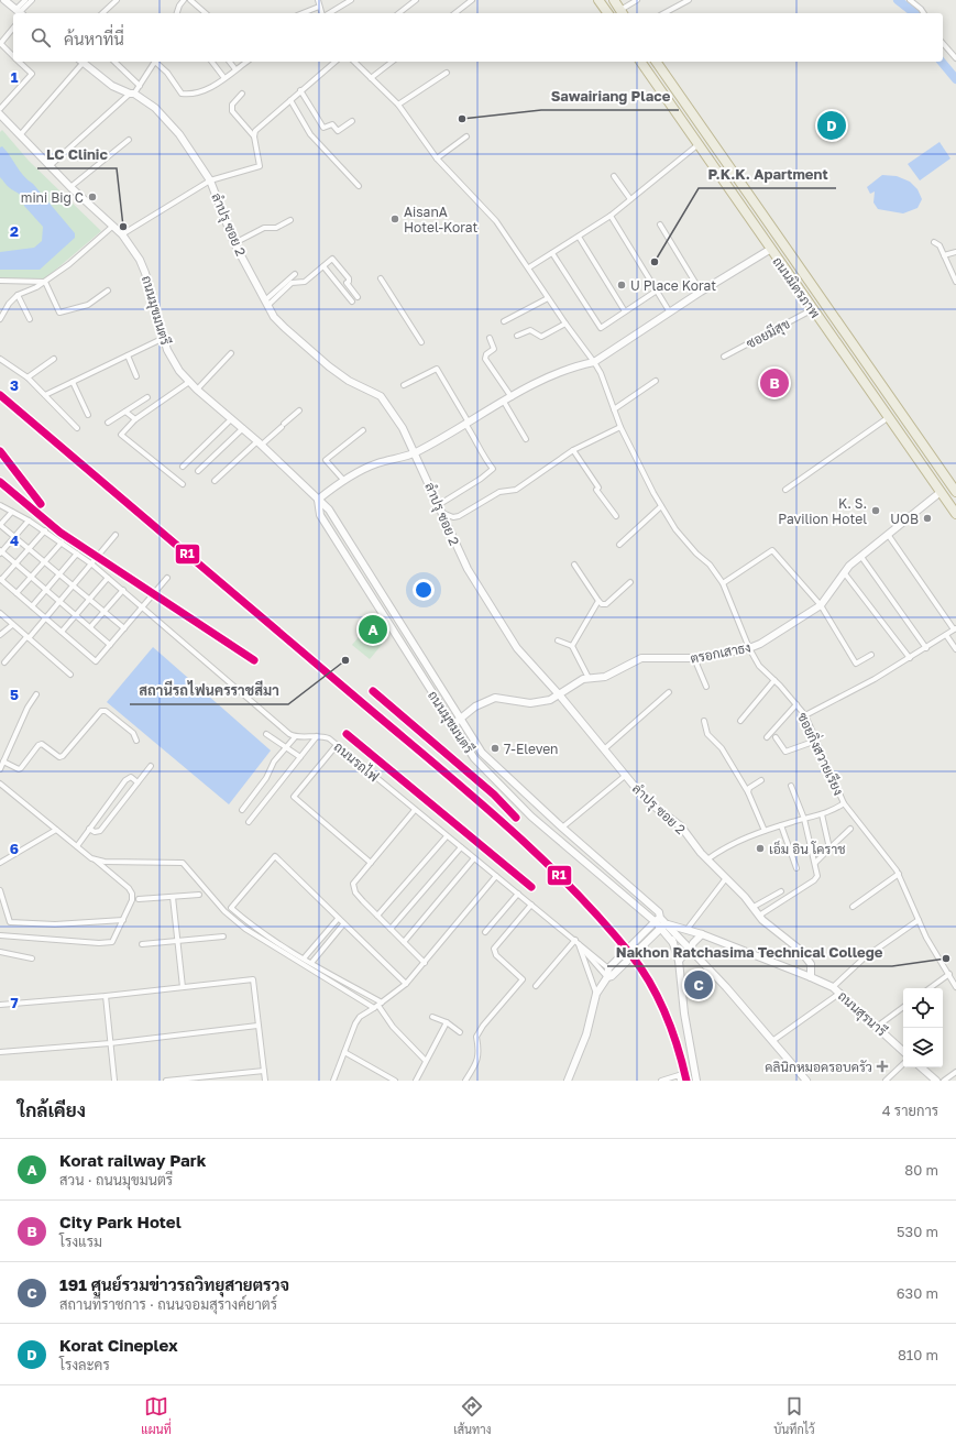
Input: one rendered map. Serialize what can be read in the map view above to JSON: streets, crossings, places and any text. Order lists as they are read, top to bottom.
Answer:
{
  "streets": {
    "highway": ["ถนนมิตรภาพ"],
    "main road": [
      "ลำปรุ ซอย 2",
      "ถนนมุขมนตรี",
      "ตรอกเสาธง",
      "ถนนสุรนารี"
    ],
    "street": ["ซอยมีสุข", "ซอยกิ่งสวายเรียง", "ถนนรถไฟ"]
  },
  "crossings": [
    ["ลำปรุ ซอย 2", "ตรอกเสาธง"],
    ["ลำปรุ ซอย 2", "ถนนสุรนารี"],
    ["ถนนมิตรภาพ", "ซอยมีสุข"],
    ["ถนนมิตรภาพ", "ตรอกเสาธง"],
    ["ถนนมุขมนตรี", "ตรอกเสาธง"],
    ["ตรอกเสาธง", "ซอยกิ่งสวายเรียง"]
  ],
  "places": {
    "other": [
      "Sawairiang Place",
      "mini Big C",
      "AisanA Hotel-Korat",
      "LC Clinic",
      "P.K.K. Apartment",
      "U Place Korat",
      "K. S. Pavilion Hotel",
      "UOB",
      "สถานีรถไฟนครราชสีมา",
      "7-Eleven",
      "เอ็ม อิน โคราช",
      "Nakhon Ratchasima Technical College"
    ],
    "health": ["คลินิกหมอครอบครัว"]
  },
  "lines": ["transit line R1"],
  "page": {
    "search": "ค้นหาที่นี่",
    "pins": [
      "D",
      "B",
      "A",
      "C"
    ],
    "heading": ["ใกล้เคียง", "4 รายการ"],
    "list": [
      {
        "mark": "A",
        "name": "Korat railway Park",
        "note": "สวน · ถนนมุขมนตรี",
        "value": "80 m"
      },
      {
        "mark": "B",
        "name": "City Park Hotel",
        "note": "โรงแรม",
        "value": "530 m"
      },
      {
        "mark": "C",
        "name": "191 ศูนย์รวมข่าวรถวิทยุสายตรวจ",
        "note": "สถานที่ราชการ · ถนนจอมสุรางค์ยาตร์",
        "value": "630 m"
      },
      {
        "mark": "D",
        "name": "Korat Cineplex",
        "note": "โรงละคร",
        "value": "810 m"
      }
    ],
    "nav": ["แผนที่", "เส้นทาง", "บันทึกไว้"]
  },
  "grid": {
    "rows": [
      "1",
      "2",
      "3",
      "4",
      "5",
      "6",
      "7"
    ]
  }
}
